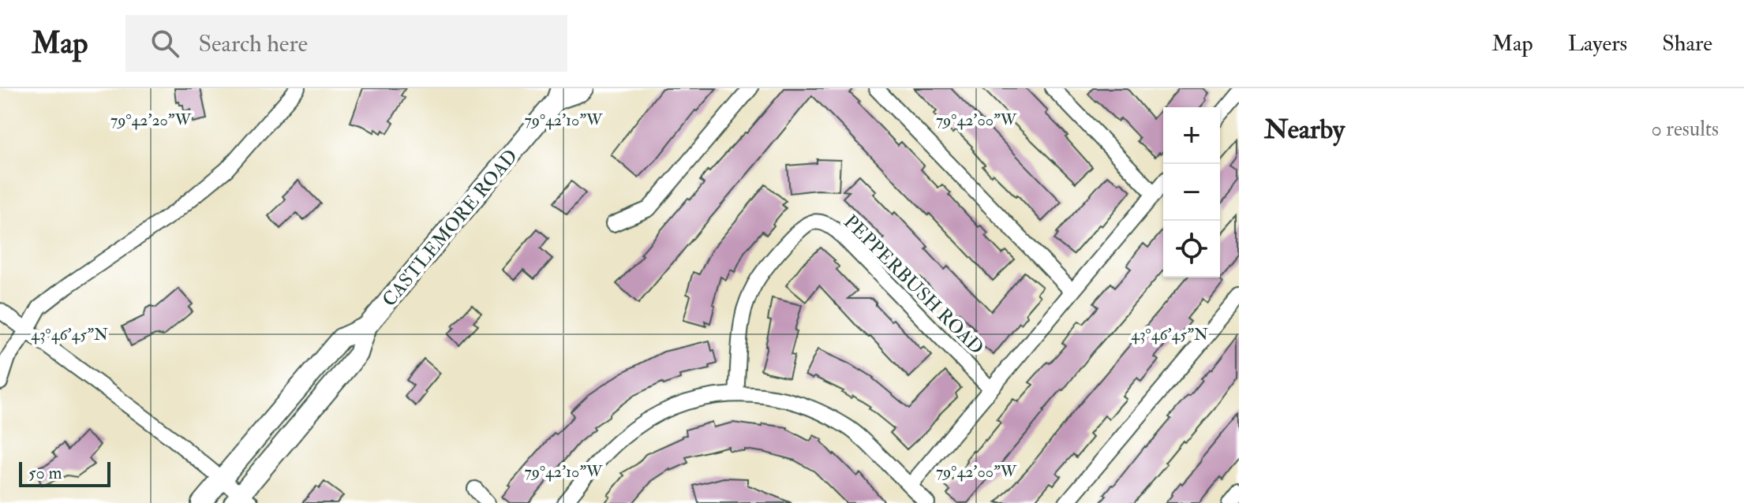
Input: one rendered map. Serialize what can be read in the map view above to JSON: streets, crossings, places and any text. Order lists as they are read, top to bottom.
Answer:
{
  "streets": {
    "main road": ["CASTLEMORE ROAD"],
    "street": ["PEPPERBUSH ROAD"]
  },
  "scale_bar": "50 m",
  "page": {
    "header": "Map",
    "search": "Search here",
    "nav": ["Map", "Layers", "Share"],
    "heading": ["Nearby", "0 results"],
    "map_buttons": ["+", "−"],
    "scale": "50 m"
  },
  "coordinates": [
    "79°42'20\"W",
    "79°42'10\"W",
    "79°42'00\"W",
    "43°46'45\"N"
  ]
}
